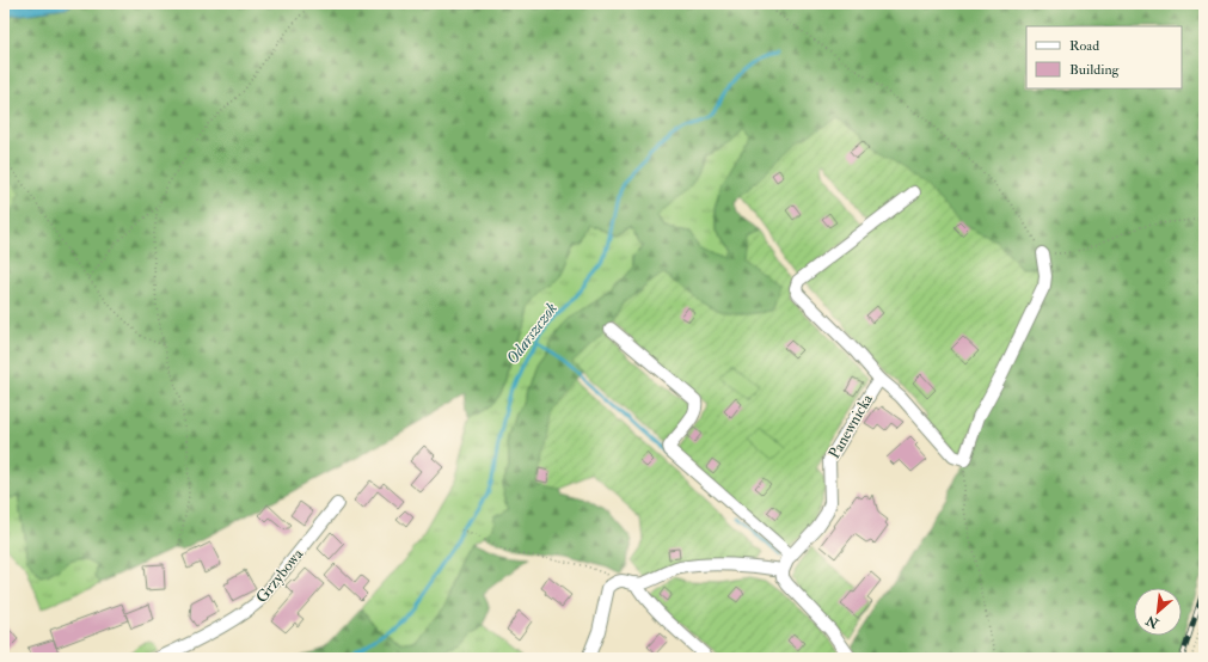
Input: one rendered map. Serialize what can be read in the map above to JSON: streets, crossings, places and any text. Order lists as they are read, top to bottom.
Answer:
{
  "streets": {
    "street": ["Panewnicka", "Grzybowa"]
  },
  "water": ["Odarszczok"],
  "legend": ["Road", "Building"],
  "north": "bottom left"
}
